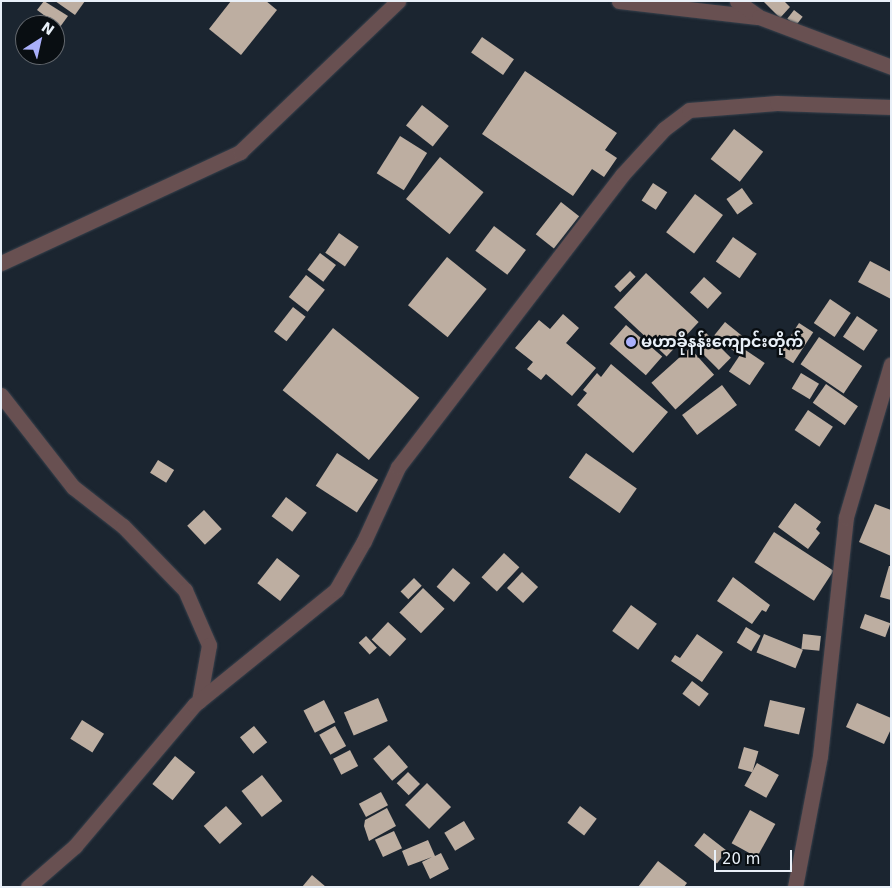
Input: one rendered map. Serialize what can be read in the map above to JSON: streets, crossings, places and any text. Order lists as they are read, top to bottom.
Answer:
{
  "places": ["မဟာခိုနန်းကျောင်းတိုက်"],
  "scale_bar": "20 m",
  "north": "top right"
}
